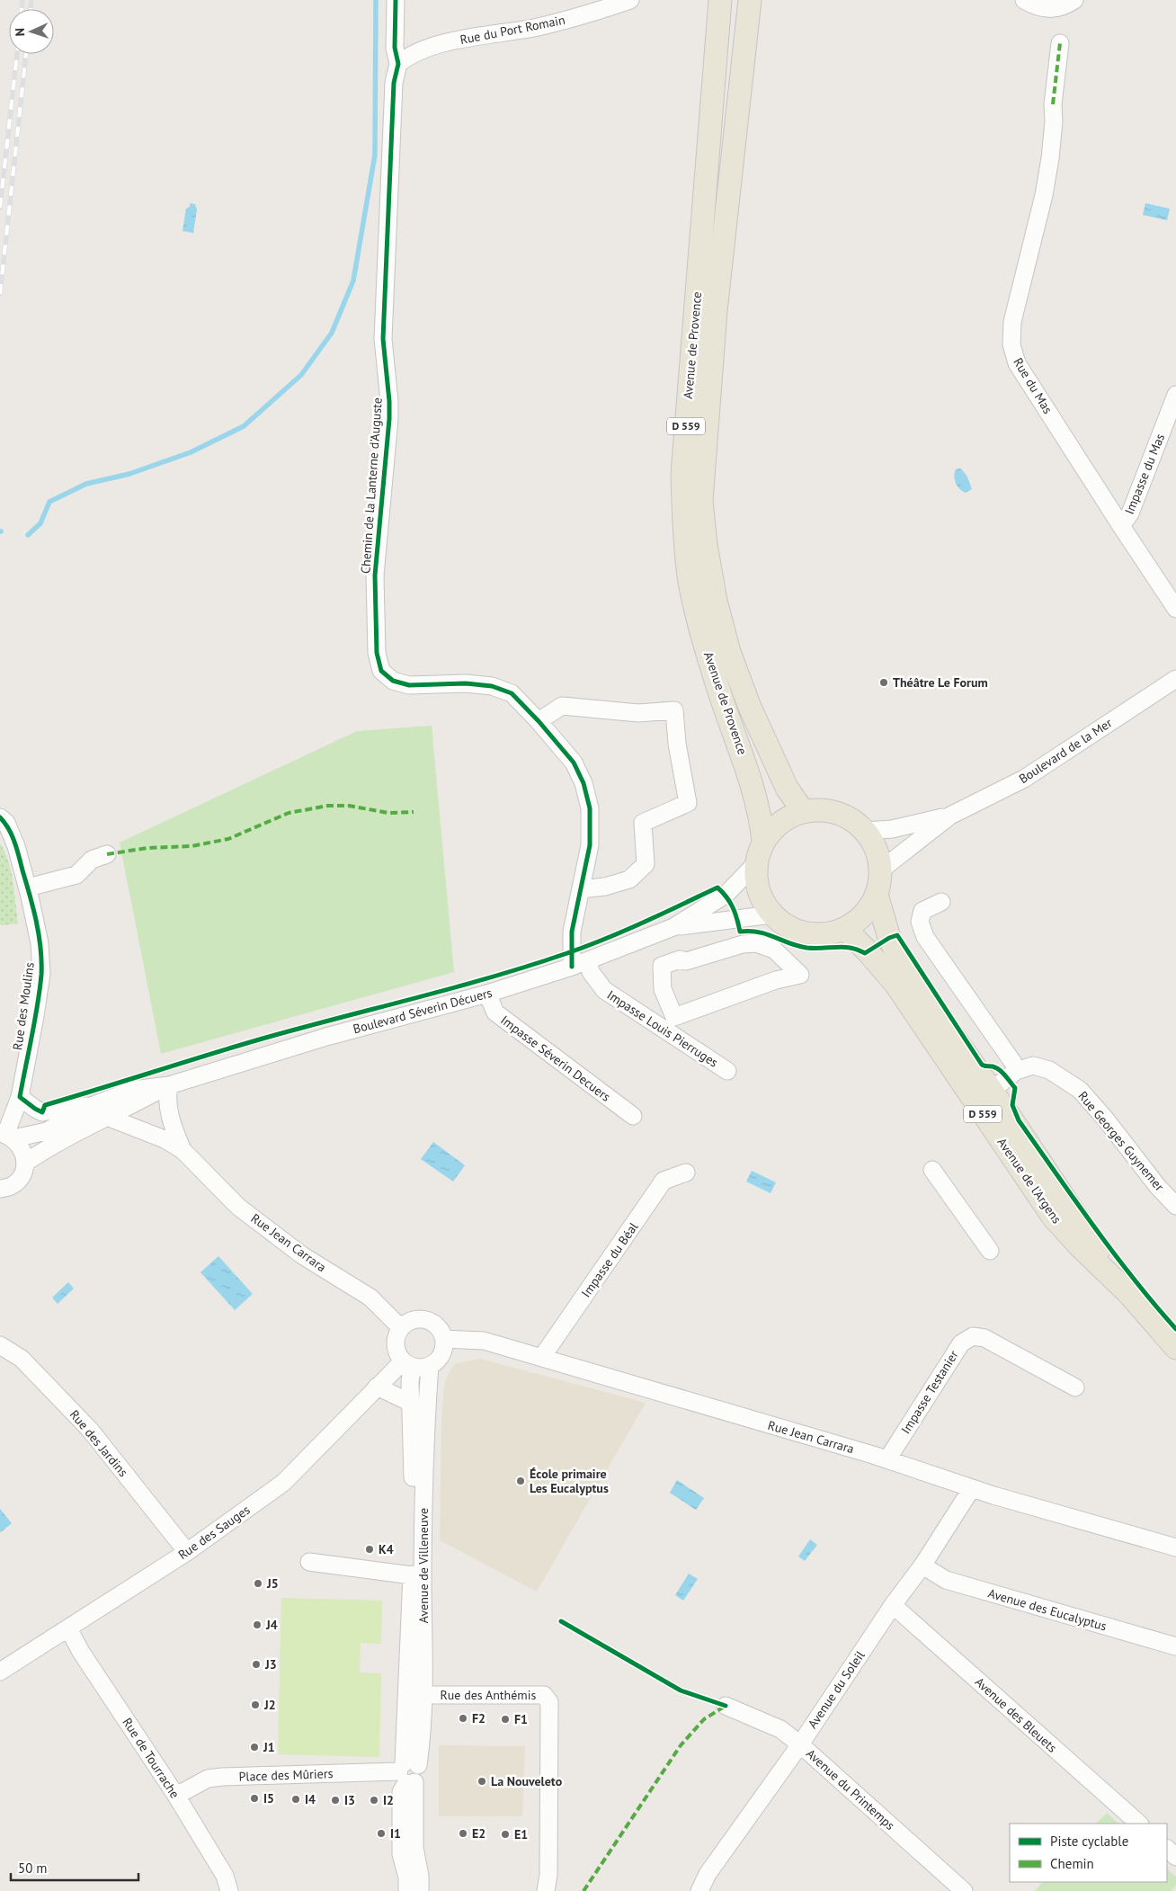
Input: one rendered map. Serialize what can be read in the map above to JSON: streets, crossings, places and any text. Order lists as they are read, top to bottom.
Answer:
{
  "streets": {
    "main road": ["Avenue de Provence", "D 559", "Avenue de l'Argens"],
    "street": [
      "Rue du Port Romain",
      "Rue du Mas",
      "Impasse du Mas",
      "Chemin de la Lanterne d'Auguste",
      "Boulevard de la Mer",
      "Rue des Moulins",
      "Boulevard Séverin Décuers",
      "Impasse Louis Pierruges",
      "Impasse Séverin Decuers",
      "Rue Georges Guynemer",
      "Rue Jean Carrara",
      "Impasse du Béal",
      "Impasse Testanier",
      "Rue des Jardins",
      "Rue des Sauges",
      "Avenue de Villeneuve",
      "Avenue des Eucalyptus",
      "Avenue du Soleil",
      "Rue des Anthémis",
      "Avenue des Bleuets",
      "Rue de Tourrache",
      "Place des Mûriers",
      "Avenue du Printemps"
    ]
  },
  "crossings": [
    ["Rue du Port Romain", "Chemin de la Lanterne d'Auguste"],
    ["Avenue de Provence", "Boulevard de la Mer"],
    ["Avenue de Provence", "Boulevard Séverin Décuers"],
    ["Avenue de Provence", "Avenue de l'Argens"],
    ["Rue du Mas", "Impasse du Mas"],
    ["Chemin de la Lanterne d'Auguste", "Boulevard Séverin Décuers"],
    ["Boulevard de la Mer", "Boulevard Séverin Décuers"],
    ["Boulevard de la Mer", "Avenue de l'Argens"],
    ["Rue des Moulins", "Boulevard Séverin Décuers"],
    ["Boulevard Séverin Décuers", "Impasse Louis Pierruges"],
    ["Boulevard Séverin Décuers", "Impasse Séverin Decuers"],
    ["Boulevard Séverin Décuers", "Avenue de l'Argens"],
    ["Boulevard Séverin Décuers", "Rue Jean Carrara"],
    ["Rue Jean Carrara", "Impasse du Béal"],
    ["Rue Jean Carrara", "Impasse Testanier"],
    ["Rue Jean Carrara", "Rue des Sauges"],
    ["Rue Jean Carrara", "Avenue de Villeneuve"],
    ["Rue Jean Carrara", "Avenue du Soleil"],
    ["Rue des Jardins", "Rue des Sauges"],
    ["Rue des Sauges", "Avenue de Villeneuve"],
    ["Rue des Sauges", "Rue de Tourrache"],
    ["Avenue de Villeneuve", "Rue des Anthémis"],
    ["Avenue de Villeneuve", "Place des Mûriers"],
    ["Avenue des Eucalyptus", "Avenue du Soleil"],
    ["Avenue du Soleil", "Avenue des Bleuets"],
    ["Avenue du Soleil", "Avenue du Printemps"],
    ["Rue de Tourrache", "Place des Mûriers"]
  ],
  "places": [
    "Théâtre Le Forum",
    "École primaire Les Eucalyptus",
    "K4",
    "J5",
    "J4",
    "J3",
    "J2",
    "F2",
    "F1",
    "J1",
    "La Nouveleto",
    "I5",
    "I4",
    "I3",
    "I2",
    "I1",
    "E2",
    "E1"
  ],
  "legend": ["Piste cyclable", "Chemin"],
  "scale_bar": "50 m",
  "north": "left"
}
